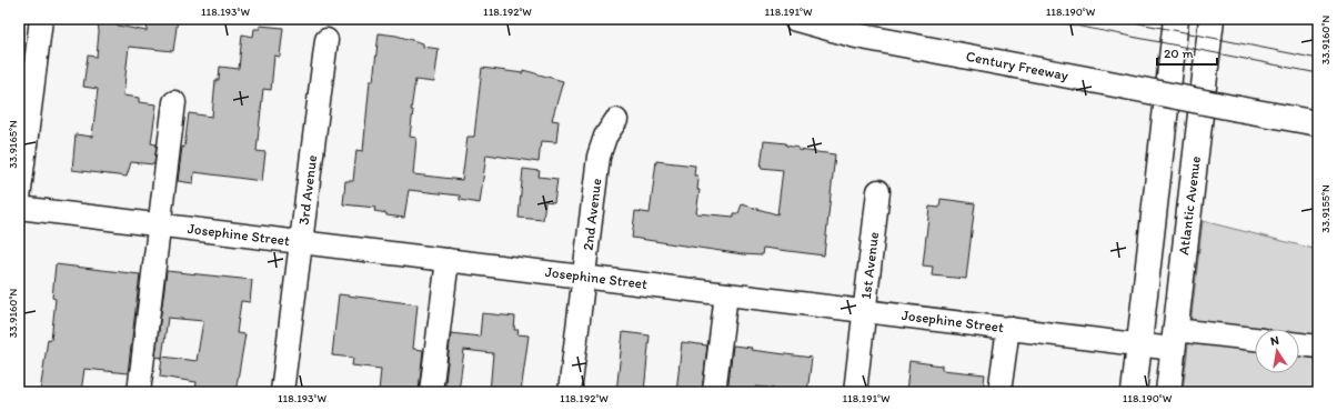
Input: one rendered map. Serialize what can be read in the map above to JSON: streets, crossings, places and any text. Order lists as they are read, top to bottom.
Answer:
{
  "streets": {
    "main road": ["Century Freeway", "Atlantic Avenue"],
    "street": [
      "3rd Avenue",
      "2nd Avenue",
      "Josephine Street",
      "1st Avenue"
    ]
  },
  "crossings": [
    ["3rd Avenue", "Josephine Street"],
    ["Atlantic Avenue", "Josephine Street"],
    ["2nd Avenue", "Josephine Street"],
    ["Josephine Street", "1st Avenue"]
  ],
  "scale_bar": "20 m",
  "north": "top",
  "coordinates": [
    "118.193°W",
    "118.192°W",
    "118.191°W",
    "118.190°W",
    "33.9160°N",
    "33.9165°N",
    "33.9155°N"
  ]
}
